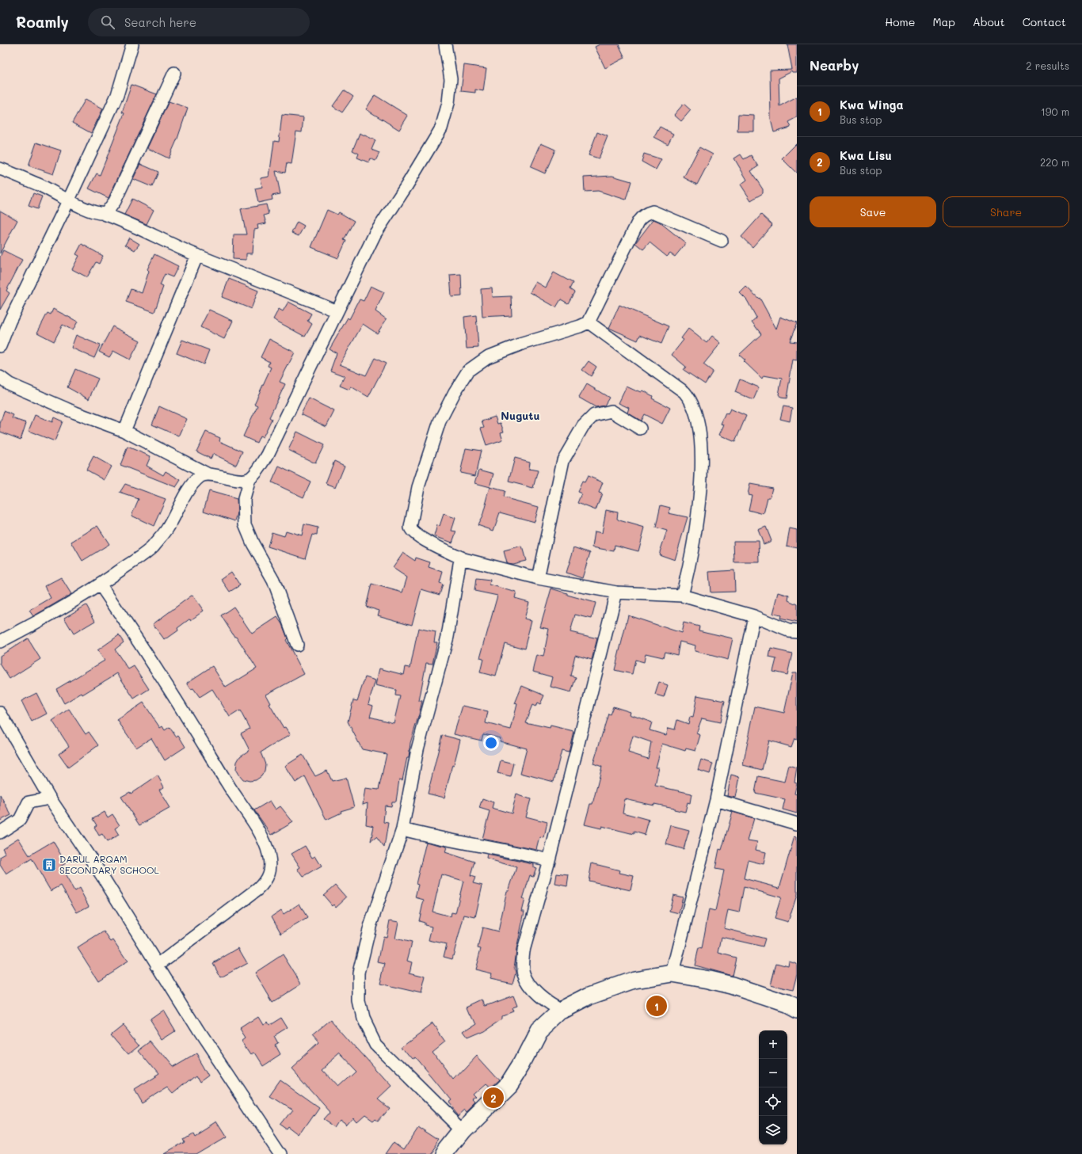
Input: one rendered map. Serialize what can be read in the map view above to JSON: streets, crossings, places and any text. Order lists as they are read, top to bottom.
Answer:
{
  "districts": ["Nugutu"],
  "places": {
    "building": ["DARUL ARQAM SECONDARY SCHOOL"]
  },
  "page": {
    "header": "Roamly",
    "search": "Search here",
    "nav": [
      "Home",
      "Map",
      "About",
      "Contact"
    ],
    "heading": ["Nearby", "2 results"],
    "list": [
      {
        "mark": "1",
        "name": "Kwa Winga",
        "note": "Bus stop",
        "value": "190 m"
      },
      {
        "mark": "2",
        "name": "Kwa Lisu",
        "note": "Bus stop",
        "value": "220 m"
      }
    ],
    "buttons": ["Save", "Share"],
    "pins": ["1", "2"],
    "map_buttons": ["+", "−"]
  }
}
